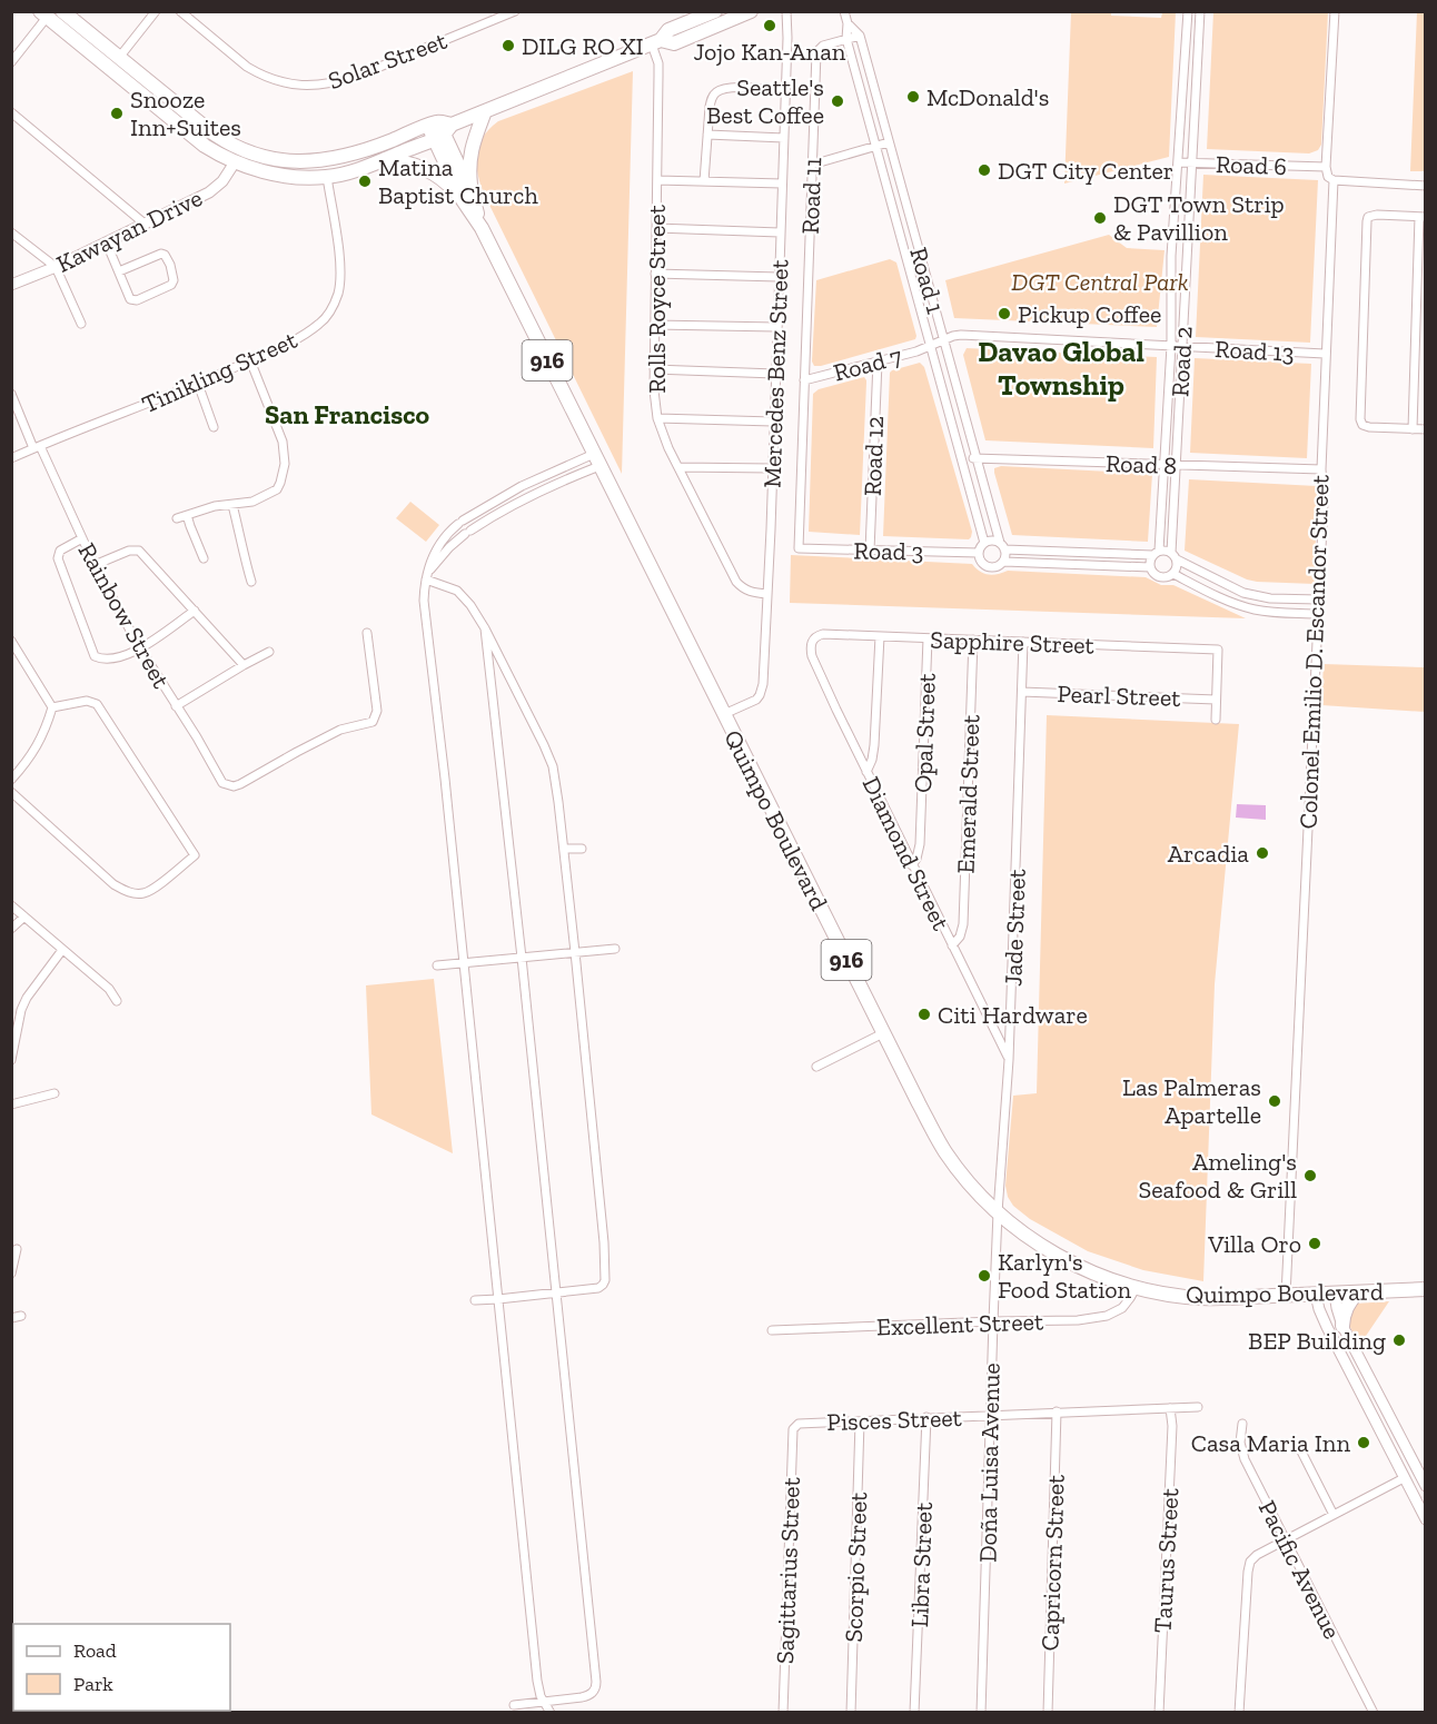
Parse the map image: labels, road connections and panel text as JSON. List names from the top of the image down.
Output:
{
  "streets": {
    "main road": ["916", "Quimpo Boulevard"],
    "street": [
      "Solar Street",
      "Road 6",
      "Road 11",
      "Kawayan Drive",
      "Road 1",
      "Rolls Royce Street",
      "Road 13",
      "Road 2",
      "Road 7",
      "Tinikling Street",
      "Mercedes Benz Street",
      "Road 12",
      "Road 8",
      "Road 3",
      "Rainbow Street",
      "Sapphire Street",
      "Colonel Emilio D. Escandor Street",
      "Pearl Street",
      "Opal Street",
      "Emerald Street",
      "Diamond Street",
      "Jade Street",
      "Excellent Street",
      "Pisces Street",
      "Doña Luisa Avenue",
      "Taurus Street",
      "Capricorn Street",
      "Libra Street",
      "Scorpio Street",
      "Pacific Avenue",
      "Sagittarius Street"
    ]
  },
  "crossings": [
    ["Road 6", "Road 2"],
    ["Road 11", "Road 1"],
    ["Road 11", "Road 7"],
    ["Road 11", "Road 3"],
    ["Road 1", "Road 13"],
    ["Road 1", "Road 7"],
    ["Road 1", "Road 8"],
    ["Road 1", "Road 3"],
    ["Rolls Royce Street", "Mercedes Benz Street"],
    ["Road 13", "Road 2"],
    ["Road 13", "Road 7"],
    ["Road 13", "Colonel Emilio D. Escandor Street"],
    ["Road 2", "Road 8"],
    ["Road 7", "Road 12"],
    ["Tinikling Street", "Rainbow Street"],
    ["Mercedes Benz Street", "Quimpo Boulevard"],
    ["Road 12", "Road 3"],
    ["Road 8", "Colonel Emilio D. Escandor Street"],
    ["Sapphire Street", "Pearl Street"],
    ["Sapphire Street", "Opal Street"],
    ["Sapphire Street", "Emerald Street"],
    ["Sapphire Street", "Diamond Street"],
    ["Sapphire Street", "Jade Street"],
    ["Colonel Emilio D. Escandor Street", "Quimpo Boulevard"],
    ["Pearl Street", "Jade Street"],
    ["Opal Street", "Diamond Street"],
    ["Emerald Street", "Diamond Street"],
    ["Quimpo Boulevard", "Jade Street"],
    ["Quimpo Boulevard", "Excellent Street"],
    ["Quimpo Boulevard", "Doña Luisa Avenue"],
    ["Diamond Street", "Jade Street"],
    ["Jade Street", "Doña Luisa Avenue"],
    ["Excellent Street", "Doña Luisa Avenue"],
    ["Pisces Street", "Doña Luisa Avenue"],
    ["Pisces Street", "Taurus Street"],
    ["Pisces Street", "Capricorn Street"],
    ["Pisces Street", "Libra Street"],
    ["Pisces Street", "Scorpio Street"],
    ["Pisces Street", "Sagittarius Street"]
  ],
  "districts": ["Davao Global Township", "San Francisco"],
  "parks": ["DGT Central Park"],
  "places": [
    "Jojo Kan-Anan",
    "DILG RO XI",
    "McDonald's",
    "Seattle's Best Coffee",
    "Snooze Inn+Suites",
    "DGT City Center",
    "Matina Baptist Church",
    "DGT Town Strip & Pavillion",
    "Pickup Coffee",
    "Arcadia",
    "Citi Hardware",
    "Las Palmeras Apartelle",
    "Ameling's Seafood & Grill",
    "Villa Oro",
    "Karlyn's Food Station",
    "BEP Building",
    "Casa Maria Inn"
  ],
  "legend": ["Road", "Park"]
}
